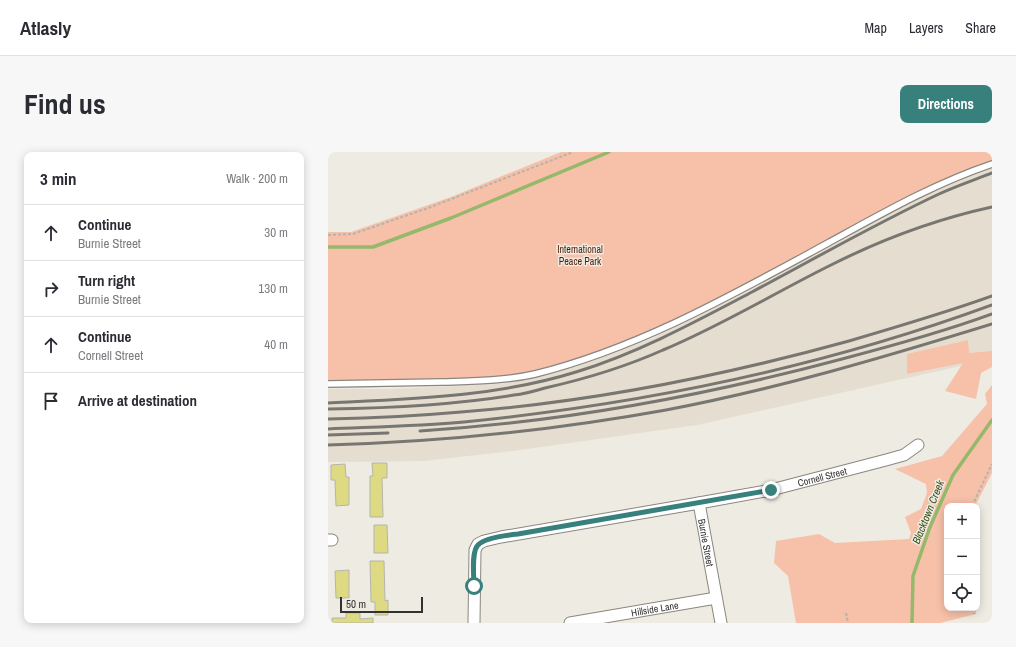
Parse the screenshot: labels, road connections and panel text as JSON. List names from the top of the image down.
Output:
{
  "streets": {
    "street": ["Cornell Street", "Burnie Street", "Hillside Lane"]
  },
  "crossings": [
    ["Cornell Street", "Burnie Street"],
    ["Burnie Street", "Hillside Lane"]
  ],
  "water": ["Blacktown Creek"],
  "parks": ["International Peace Park"],
  "scale_bar": "50 m",
  "page": {
    "header": "Atlasly",
    "nav": ["Map", "Layers", "Share"],
    "title": "Find us",
    "buttons": "Directions",
    "heading": ["3 min", "Walk · 200 m"],
    "list": [
      ["Continue", "Burnie Street", "30 m"],
      ["Turn right", "Burnie Street", "130 m"],
      ["Continue", "Cornell Street", "40 m"],
      "Arrive at destination"
    ],
    "map_buttons": ["+", "−"],
    "scale": "50 m"
  }
}
